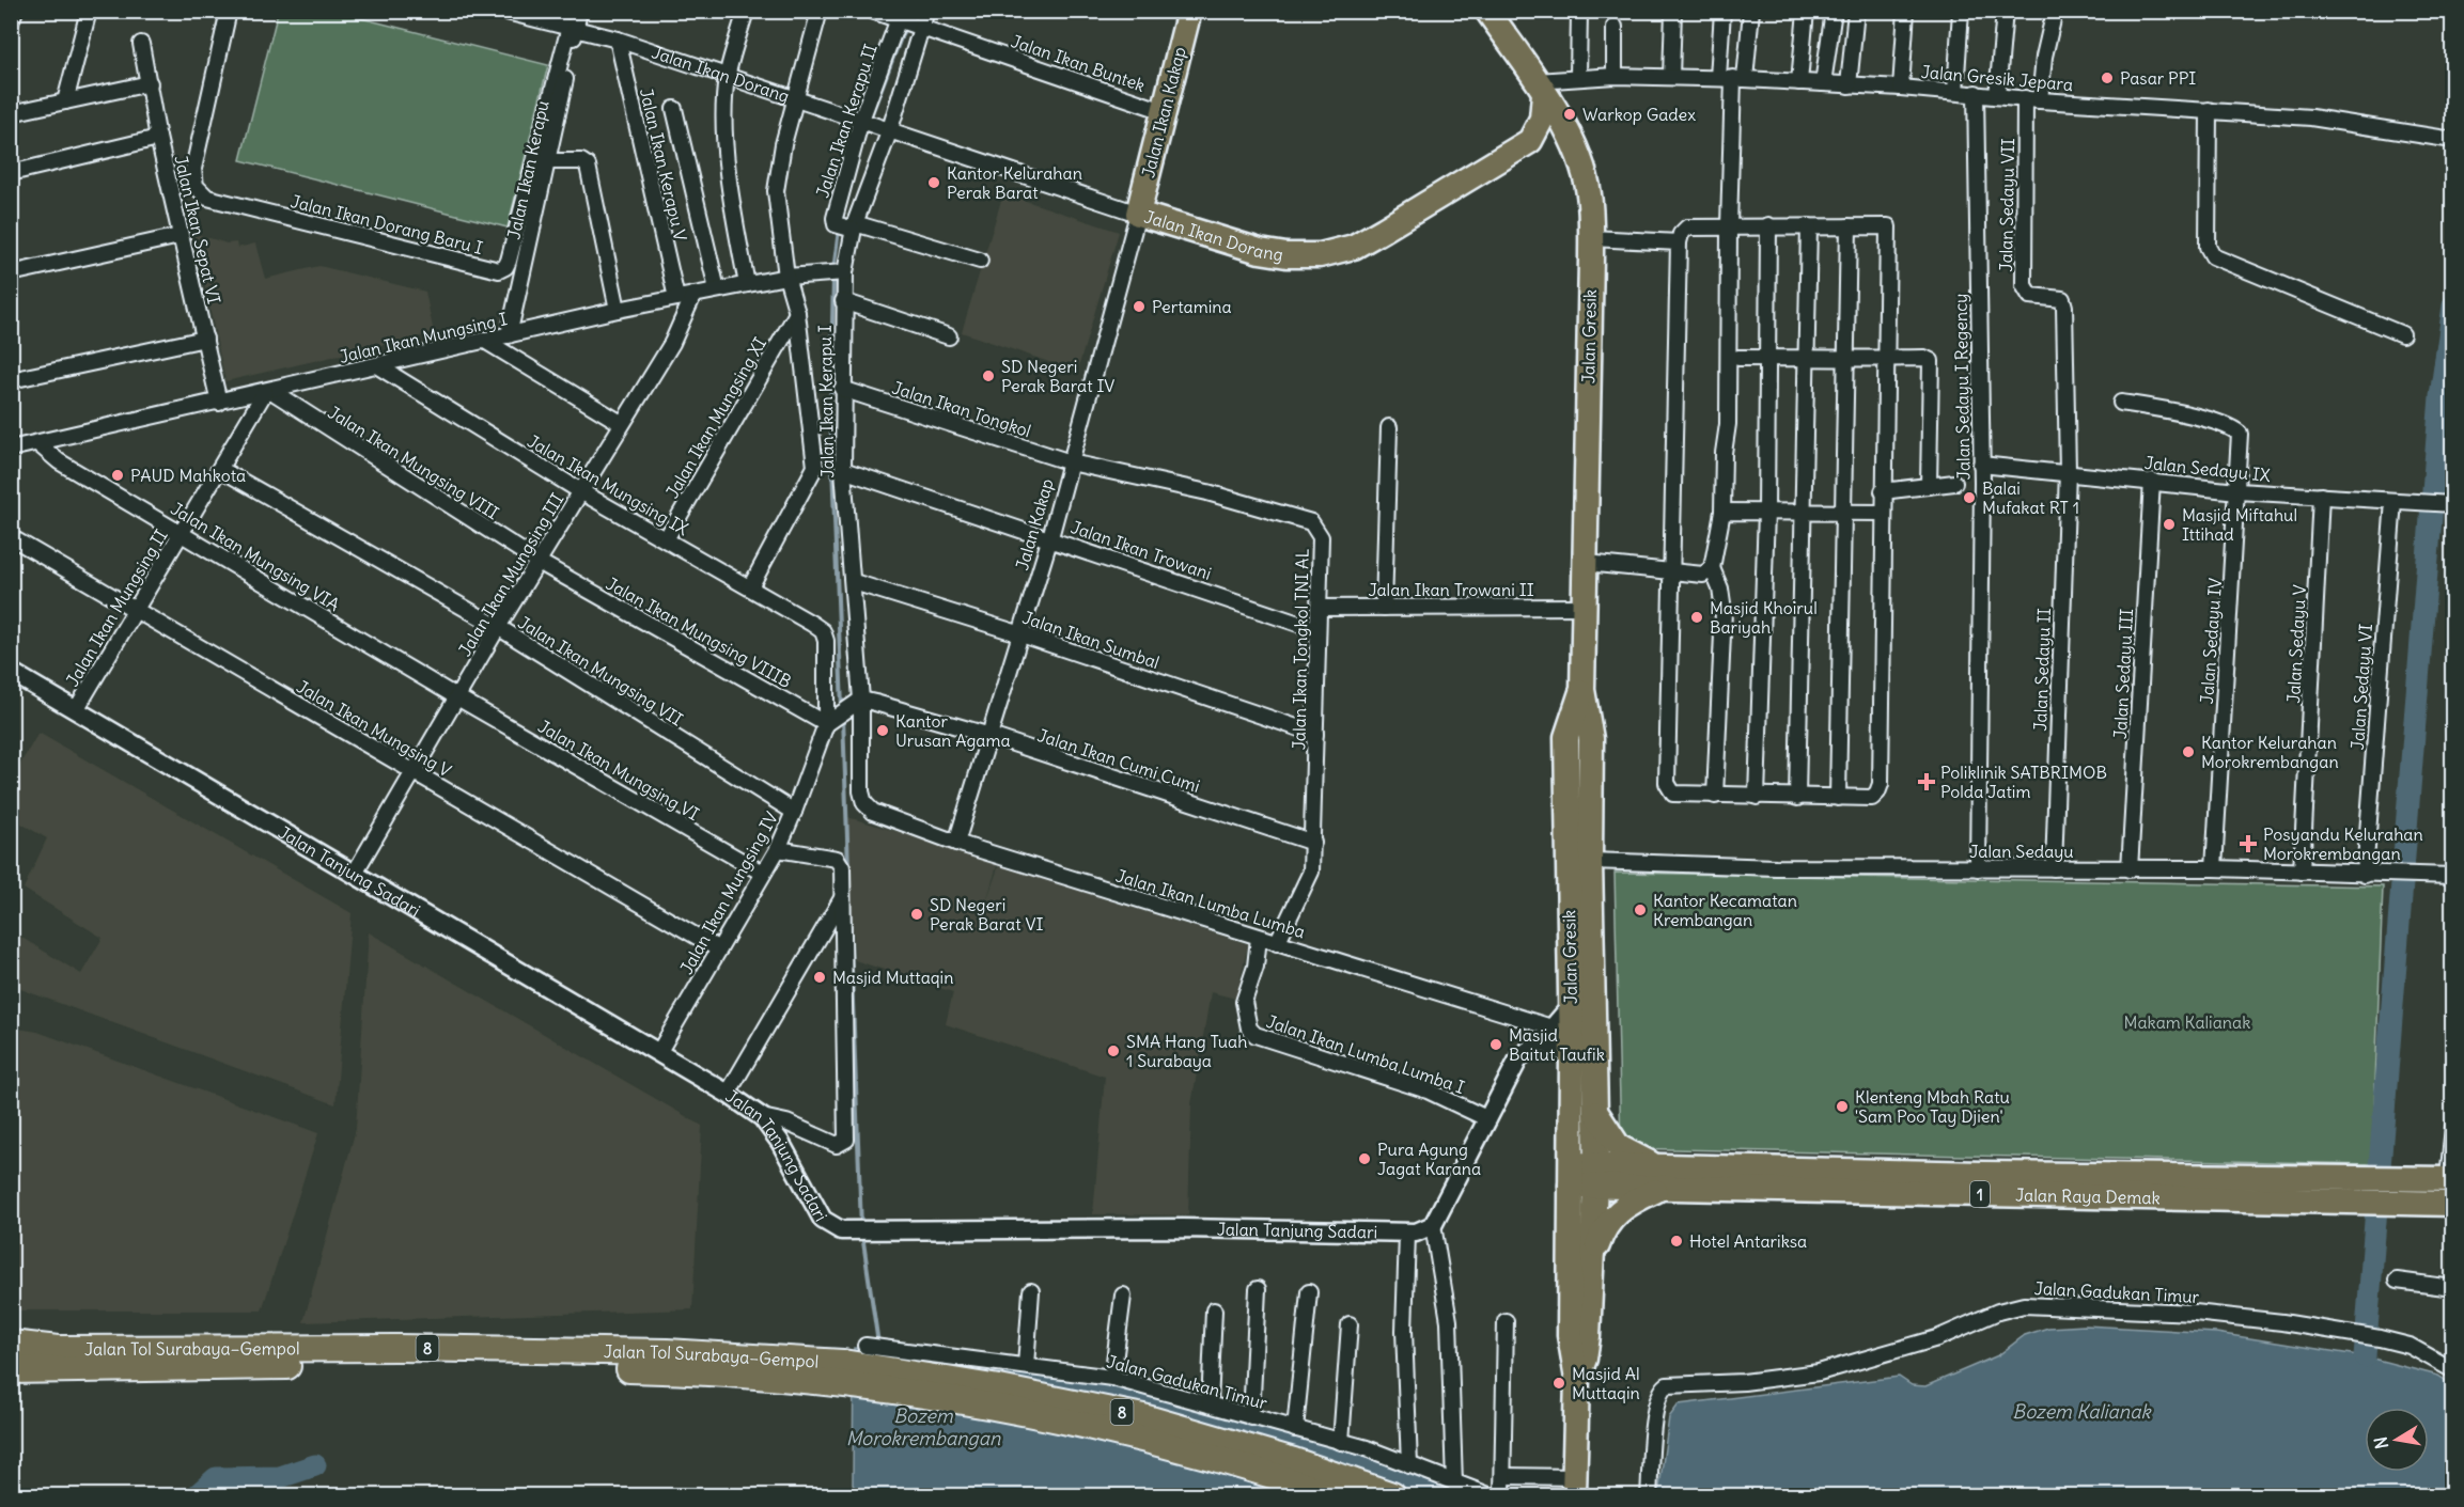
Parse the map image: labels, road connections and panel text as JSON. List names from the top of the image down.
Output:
{
  "streets": {
    "highway": [
      "Jalan Ikan Dorang",
      "Jalan Ikan Kakap",
      "Jalan Gresik",
      "1",
      "Jalan Raya Demak",
      "Jalan Tol Surabaya–Gempol",
      "8"
    ],
    "street": [
      "Jalan Ikan Buntek",
      "Jalan Gresik Jepara",
      "Jalan Ikan Kerapu II",
      "Jalan Ikan Kerapu V",
      "Jalan Ikan Kerapu",
      "Jalan Sedayu VII",
      "Jalan Ikan Dorang Baru I",
      "Jalan Ikan Sepat VI",
      "Jalan Ikan Mungsing I",
      "Jalan Sedayu I Regency",
      "Jalan Ikan Kerapu I",
      "Jalan Ikan Tongkol",
      "Jalan Ikan Mungsing XI",
      "Jalan Ikan Mungsing VIII",
      "Jalan Sedayu IX",
      "Jalan Ikan Mungsing IX",
      "Jalan Kakap",
      "Jalan Ikan Trowani",
      "Jalan Ikan Mungsing VIA",
      "Jalan Ikan Mungsing III",
      "Jalan Ikan Trowani II",
      "Jalan Ikan Mungsing II",
      "Jalan Ikan Mungsing VIIIB",
      "Jalan Ikan Sumbal",
      "Jalan Sedayu IV",
      "Jalan Sedayu V",
      "Jalan Ikan Tongkol TNI AL",
      "Jalan Sedayu II",
      "Jalan Ikan Mungsing VII",
      "Jalan Sedayu III",
      "Jalan Sedayu VI",
      "Jalan Ikan Mungsing V",
      "Jalan Ikan Cumi Cumi",
      "Jalan Ikan Mungsing VI",
      "Jalan Sedayu",
      "Jalan Tanjung Sadari",
      "Jalan Ikan Mungsing IV",
      "Jalan Ikan Lumba Lumba",
      "Jalan Ikan Lumba Lumba I",
      "Jalan Gadukan Timur"
    ]
  },
  "crossings": [
    ["Jalan Ikan Buntek", "Jalan Ikan Kakap"],
    ["Jalan Ikan Buntek", "Jalan Ikan Kerapu II"],
    ["Jalan Ikan Buntek", "Jalan Ikan Kerapu I"],
    ["Jalan Ikan Dorang", "Jalan Ikan Kakap"],
    ["Jalan Ikan Dorang", "Jalan Ikan Kerapu II"],
    ["Jalan Ikan Dorang", "Jalan Ikan Kerapu V"],
    ["Jalan Ikan Dorang", "Jalan Ikan Kerapu"],
    ["Jalan Ikan Dorang", "Jalan Ikan Dorang Baru I"],
    ["Jalan Ikan Dorang", "Jalan Ikan Kerapu I"],
    ["Jalan Ikan Dorang", "Jalan Kakap"],
    ["Jalan Gresik Jepara", "Jalan Sedayu VII"],
    ["Jalan Gresik Jepara", "Jalan Gresik"],
    ["Jalan Gresik Jepara", "Jalan Sedayu I Regency"],
    ["Jalan Ikan Kakap", "Jalan Kakap"],
    ["Jalan Ikan Kerapu II", "Jalan Ikan Kerapu I"],
    ["Jalan Ikan Kerapu V", "Jalan Ikan Mungsing I"],
    ["Jalan Ikan Kerapu", "Jalan Ikan Dorang Baru I"],
    ["Jalan Ikan Kerapu", "Jalan Ikan Mungsing I"],
    ["Jalan Sedayu VII", "Jalan Sedayu IX"],
    ["Jalan Sedayu VII", "Jalan Sedayu II"],
    ["Jalan Ikan Sepat VI", "Jalan Ikan Mungsing I"],
    ["Jalan Gresik", "Jalan Ikan Trowani II"],
    ["Jalan Gresik", "Jalan Sedayu"],
    ["Jalan Gresik", "Jalan Raya Demak"],
    ["Jalan Ikan Mungsing I", "Jalan Ikan Kerapu I"],
    ["Jalan Ikan Mungsing I", "Jalan Ikan Mungsing VIII"],
    ["Jalan Ikan Mungsing I", "Jalan Ikan Mungsing IX"],
    ["Jalan Ikan Mungsing I", "Jalan Ikan Mungsing VIA"],
    ["Jalan Ikan Mungsing I", "Jalan Ikan Mungsing III"],
    ["Jalan Ikan Mungsing I", "Jalan Ikan Mungsing II"],
    ["Jalan Sedayu I Regency", "Jalan Sedayu IX"],
    ["Jalan Sedayu I Regency", "Jalan Sedayu"],
    ["Jalan Ikan Kerapu I", "Jalan Ikan Tongkol"],
    ["Jalan Ikan Kerapu I", "Jalan Ikan Trowani"],
    ["Jalan Ikan Kerapu I", "Jalan Ikan Sumbal"],
    ["Jalan Ikan Kerapu I", "Jalan Ikan Cumi Cumi"],
    ["Jalan Ikan Kerapu I", "Jalan Ikan Lumba Lumba"],
    ["Jalan Ikan Tongkol", "Jalan Kakap"],
    ["Jalan Ikan Tongkol", "Jalan Ikan Tongkol TNI AL"],
    ["Jalan Ikan Mungsing XI", "Jalan Ikan Mungsing IX"],
    ["Jalan Ikan Mungsing VIII", "Jalan Ikan Mungsing III"],
    ["Jalan Ikan Mungsing VIII", "Jalan Ikan Mungsing II"],
    ["Jalan Ikan Mungsing VIII", "Jalan Ikan Mungsing VIIIB"],
    ["Jalan Sedayu IX", "Jalan Sedayu IV"],
    ["Jalan Sedayu IX", "Jalan Sedayu V"],
    ["Jalan Sedayu IX", "Jalan Sedayu II"],
    ["Jalan Sedayu IX", "Jalan Sedayu III"],
    ["Jalan Sedayu IX", "Jalan Sedayu VI"],
    ["Jalan Ikan Mungsing IX", "Jalan Ikan Mungsing III"],
    ["Jalan Ikan Mungsing IX", "Jalan Ikan Mungsing IV"],
    ["Jalan Kakap", "Jalan Ikan Trowani"],
    ["Jalan Kakap", "Jalan Ikan Sumbal"],
    ["Jalan Kakap", "Jalan Ikan Tongkol TNI AL"],
    ["Jalan Kakap", "Jalan Ikan Cumi Cumi"],
    ["Jalan Kakap", "Jalan Ikan Lumba Lumba"],
    ["Jalan Ikan Trowani", "Jalan Ikan Tongkol TNI AL"],
    ["Jalan Ikan Mungsing VIA", "Jalan Ikan Mungsing III"],
    ["Jalan Ikan Mungsing VIA", "Jalan Ikan Mungsing II"],
    ["Jalan Ikan Mungsing VIA", "Jalan Ikan Mungsing VI"],
    ["Jalan Ikan Mungsing III", "Jalan Ikan Mungsing VIIIB"],
    ["Jalan Ikan Mungsing III", "Jalan Ikan Mungsing VII"],
    ["Jalan Ikan Mungsing III", "Jalan Ikan Mungsing V"],
    ["Jalan Ikan Mungsing III", "Jalan Ikan Mungsing VI"],
    ["Jalan Ikan Mungsing III", "Jalan Tanjung Sadari"],
    ["Jalan Ikan Trowani II", "Jalan Ikan Tongkol TNI AL"],
    ["Jalan Ikan Mungsing II", "Jalan Ikan Mungsing VII"],
    ["Jalan Ikan Mungsing II", "Jalan Ikan Mungsing V"],
    ["Jalan Ikan Mungsing II", "Jalan Tanjung Sadari"],
    ["Jalan Ikan Mungsing VIIIB", "Jalan Ikan Mungsing IV"],
    ["Jalan Ikan Sumbal", "Jalan Ikan Tongkol TNI AL"],
    ["Jalan Sedayu IV", "Jalan Sedayu"],
    ["Jalan Sedayu V", "Jalan Sedayu"],
    ["Jalan Ikan Tongkol TNI AL", "Jalan Ikan Cumi Cumi"],
    ["Jalan Ikan Tongkol TNI AL", "Jalan Ikan Lumba Lumba"],
    ["Jalan Sedayu II", "Jalan Sedayu"],
    ["Jalan Ikan Mungsing VII", "Jalan Ikan Mungsing IV"],
    ["Jalan Sedayu III", "Jalan Sedayu"],
    ["Jalan Sedayu VI", "Jalan Sedayu"],
    ["Jalan Ikan Mungsing V", "Jalan Ikan Mungsing IV"],
    ["Jalan Ikan Mungsing VI", "Jalan Ikan Mungsing IV"],
    ["Jalan Tanjung Sadari", "Jalan Ikan Mungsing IV"],
    ["Jalan Ikan Lumba Lumba", "Jalan Ikan Lumba Lumba I"]
  ],
  "water": ["Bozem Kalianak", "Bozem Morokrembangan"],
  "parks": ["Makam Kalianak"],
  "places": {
    "other": [
      "Pasar PPI",
      "Warkop Gadex",
      "Kantor Kelurahan Perak Barat",
      "Pertamina",
      "SD Negeri Perak Barat IV",
      "PAUD Mahkota",
      "Balai Mufakat RT 1",
      "Masjid Miftahul Ittihad",
      "Masjid Khoirul Bariyah",
      "Kantor Urusan Agama",
      "Kantor Kelurahan Morokrembangan",
      "Kantor Kecamatan Krembangan",
      "SD Negeri Perak Barat VI",
      "Masjid Muttaqin",
      "Masjid Baitut Taufik",
      "SMA Hang Tuah 1 Surabaya",
      "Klenteng Mbah Ratu 'Sam Poo Tay Djien'",
      "Pura Agung Jagat Karana",
      "Hotel Antariksa",
      "Masjid Al Muttaqin"
    ],
    "health": ["Poliklinik SATBRIMOB Polda Jatim", "Posyandu Kelurahan Morokrembangan"]
  },
  "north": "left"
}
